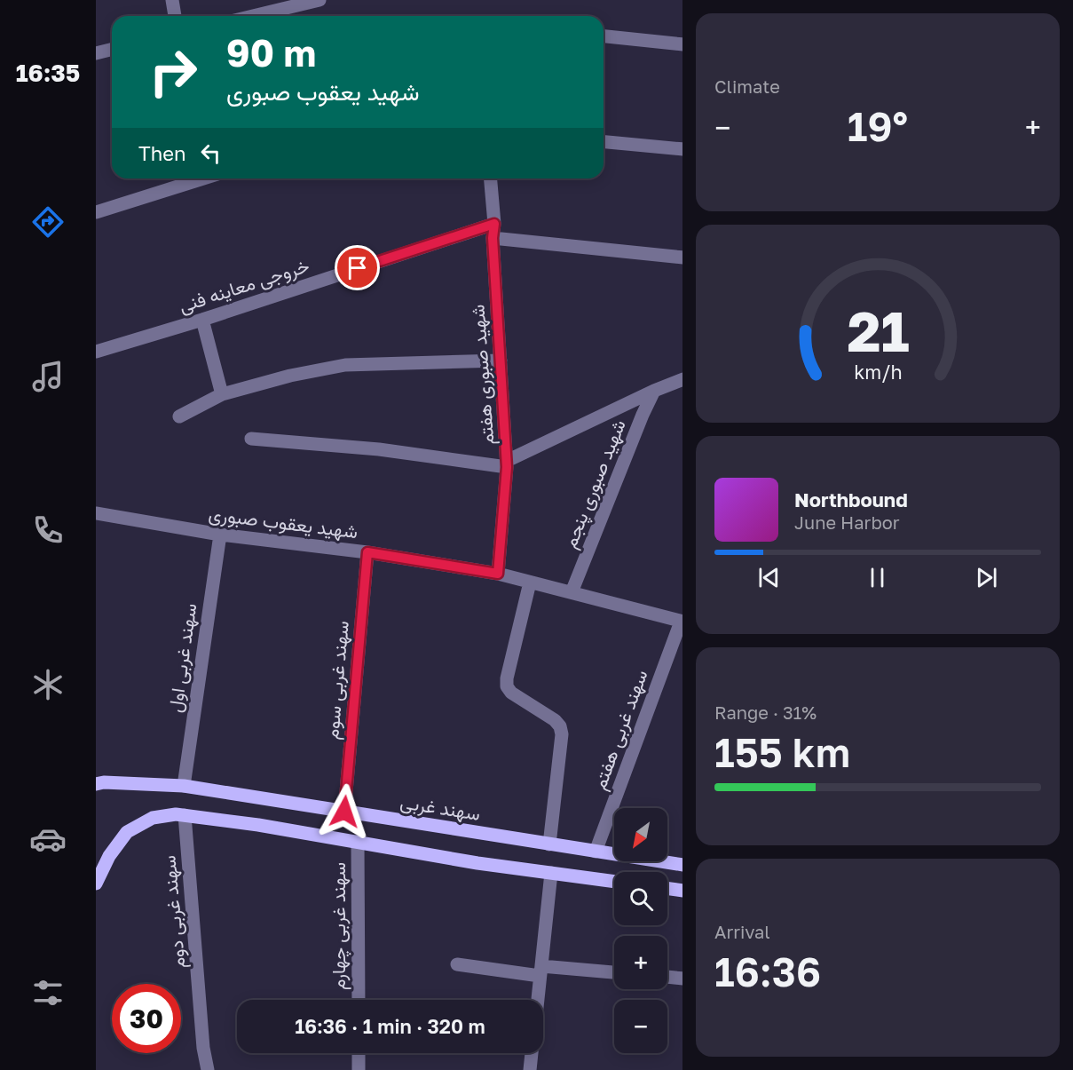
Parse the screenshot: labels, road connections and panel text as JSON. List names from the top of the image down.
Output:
{
  "streets": {
    "main road": ["سهند غربی"],
    "street": [
      "خروجی معاینه فنی",
      "شهید صبوری هفتم",
      "شهید صبوری پنجم",
      "شهید یعقوب صبوری",
      "سهند غربی اول",
      "سهند غربی سوم",
      "سهند غربی هفتم",
      "سهند غربی دوم",
      "سهند غربی چهارم"
    ]
  },
  "crossings": [
    ["خروجی معاینه فنی", "شهید صبوری هفتم"],
    ["شهید صبوری هفتم", "شهید یعقوب صبوری"],
    ["شهید صبوری پنجم", "شهید یعقوب صبوری"],
    ["شهید یعقوب صبوری", "سهند غربی اول"],
    ["شهید یعقوب صبوری", "سهند غربی سوم"],
    ["شهید یعقوب صبوری", "سهند غربی هفتم"],
    ["سهند غربی اول", "سهند غربی"],
    ["سهند غربی سوم", "سهند غربی"],
    ["سهند غربی هفتم", "سهند غربی"]
  ],
  "north": "bottom left",
  "page": {
    "tabs": "16:35",
    "tile": [
      "Climate",
      ["Range · 31%", "155 km"],
      ["Arrival", "16:36"]
    ],
    "turn": ["90 m", "شهید یعقوب صبوری"],
    "heat": ["−", "19°", "+"],
    "then": "Then",
    "song": ["Northbound", "June Harbor"],
    "map_buttons": ["+", "−"],
    "limit": "30",
    "trip": "16:36 · 1 min · 320 m",
    "gauge": ["21", "km/h"]
  }
}
